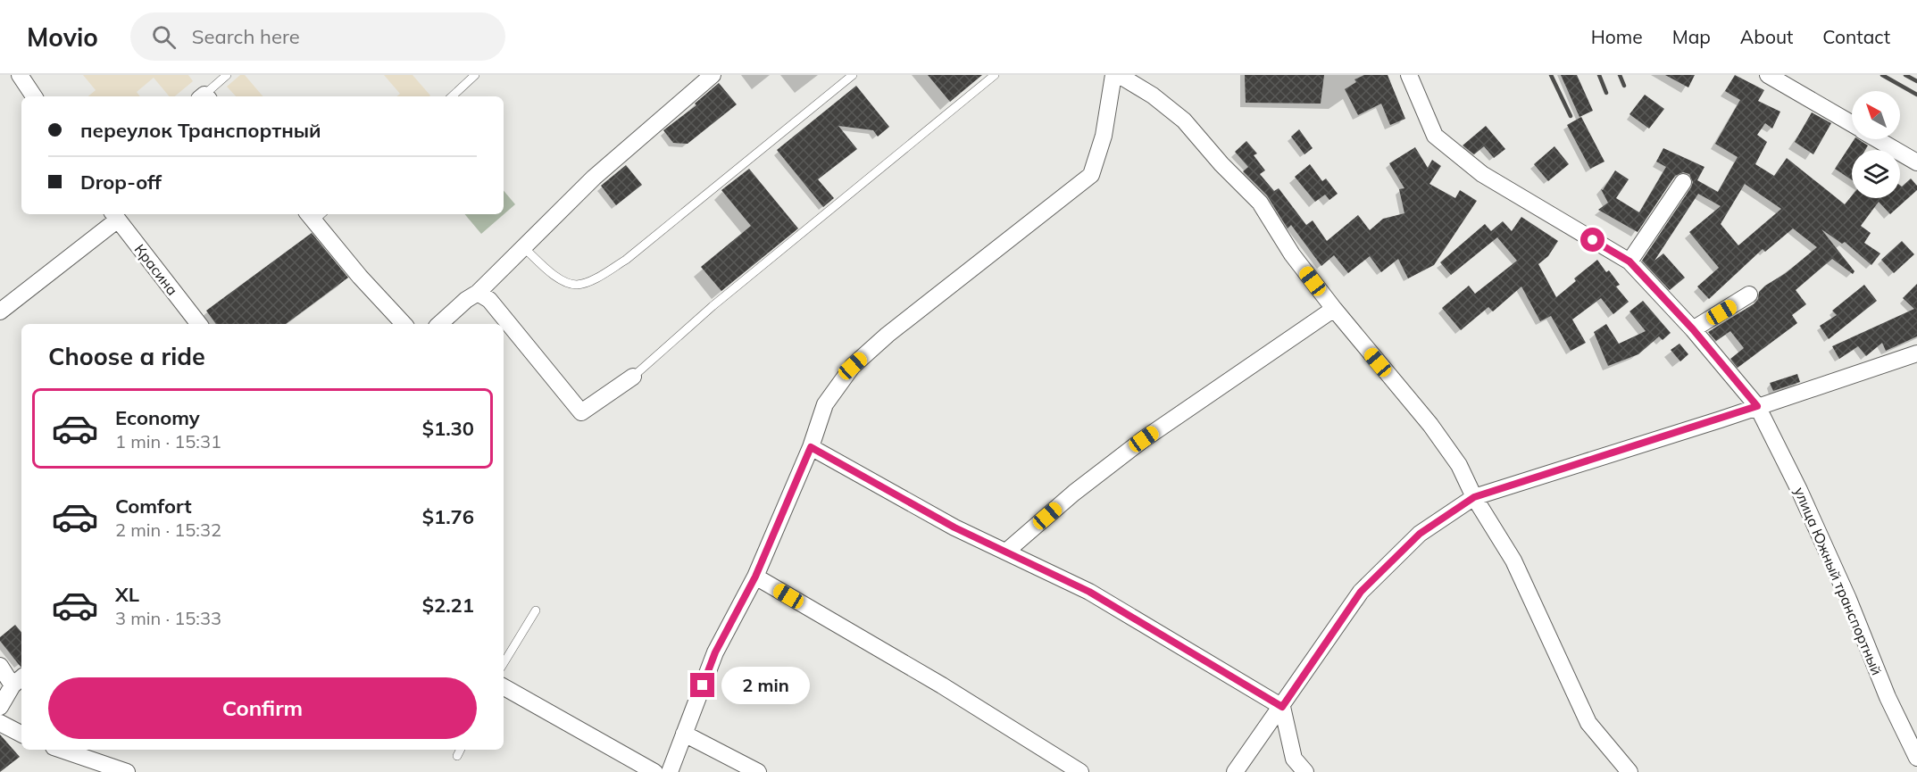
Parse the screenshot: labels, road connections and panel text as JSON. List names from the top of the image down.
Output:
{
  "streets": {
    "street": ["Красина", "улица Южный транспортный"]
  },
  "north": "top left",
  "page": {
    "header": "Movio",
    "search": "Search here",
    "nav": [
      "Home",
      "Map",
      "About",
      "Contact"
    ],
    "banner": ["переулок Транспортный", "Drop-off"],
    "heading": "Choose a ride",
    "list": [
      {
        "name": "Economy",
        "note": "1 min · 15:31",
        "value": "$1.30"
      },
      {
        "name": "Comfort",
        "note": "2 min · 15:32",
        "value": "$1.76"
      },
      {
        "name": "XL",
        "note": "3 min · 15:33",
        "value": "$2.21"
      }
    ],
    "bubble": "2 min",
    "buttons": "Confirm"
  }
}
